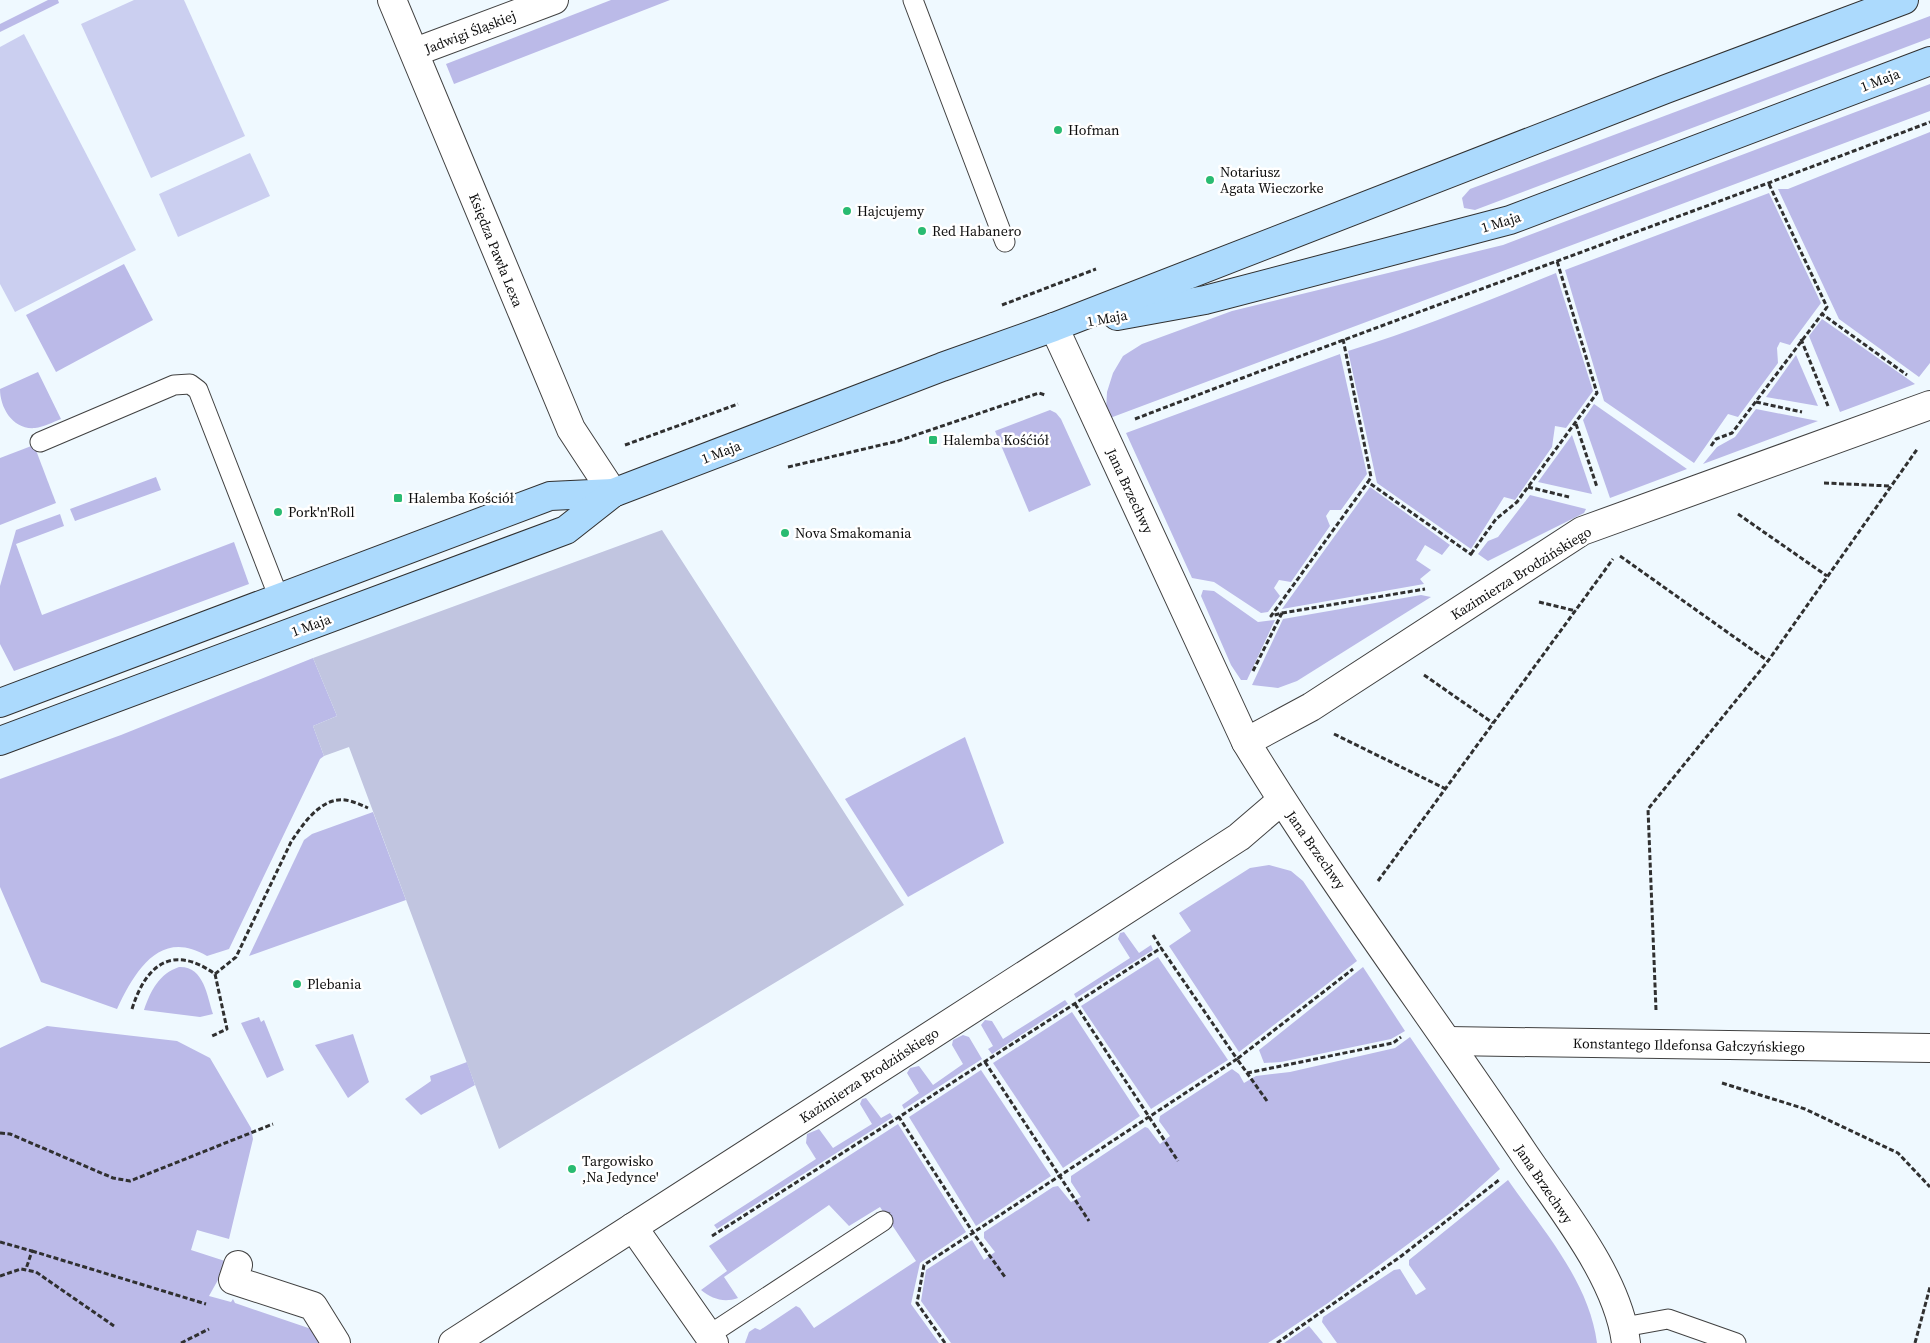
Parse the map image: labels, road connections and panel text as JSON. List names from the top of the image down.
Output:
{
  "streets": {
    "main road": ["1 Maja"],
    "street": [
      "Jadwigi Śląskiej",
      "Księdza Pawła Lexa",
      "Jana Brzechwy",
      "Kazimierza Brodzińskiego",
      "Konstantego Ildefonsa Gałczyńskiego"
    ]
  },
  "crossings": [
    ["Jadwigi Śląskiej", "Księdza Pawła Lexa"],
    ["1 Maja", "Księdza Pawła Lexa"],
    ["1 Maja", "Jana Brzechwy"],
    ["Jana Brzechwy", "Kazimierza Brodzińskiego"],
    ["Jana Brzechwy", "Konstantego Ildefonsa Gałczyńskiego"]
  ],
  "places": {
    "other": [
      "Hofman",
      "Notariusz Agata Wieczorke",
      "Hajcujemy",
      "Red Habanero",
      "Pork'n'Roll",
      "Nova Smakomania",
      "Plebania",
      "Targowisko ,Na Jedynce'"
    ],
    "transit": ["Halemba Kośćiół", "Halemba Kościół"]
  }
}
